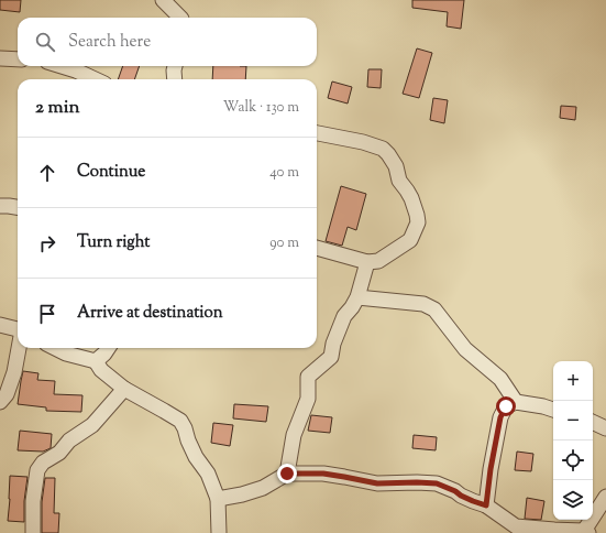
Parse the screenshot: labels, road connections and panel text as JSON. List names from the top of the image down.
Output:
{
  "page": {
    "search": "Search here",
    "heading": ["2 min", "Walk · 130 m"],
    "list": [
      ["Continue", "40 m"],
      ["Turn right", "90 m"],
      "Arrive at destination"
    ],
    "map_buttons": ["+", "−"]
  }
}
